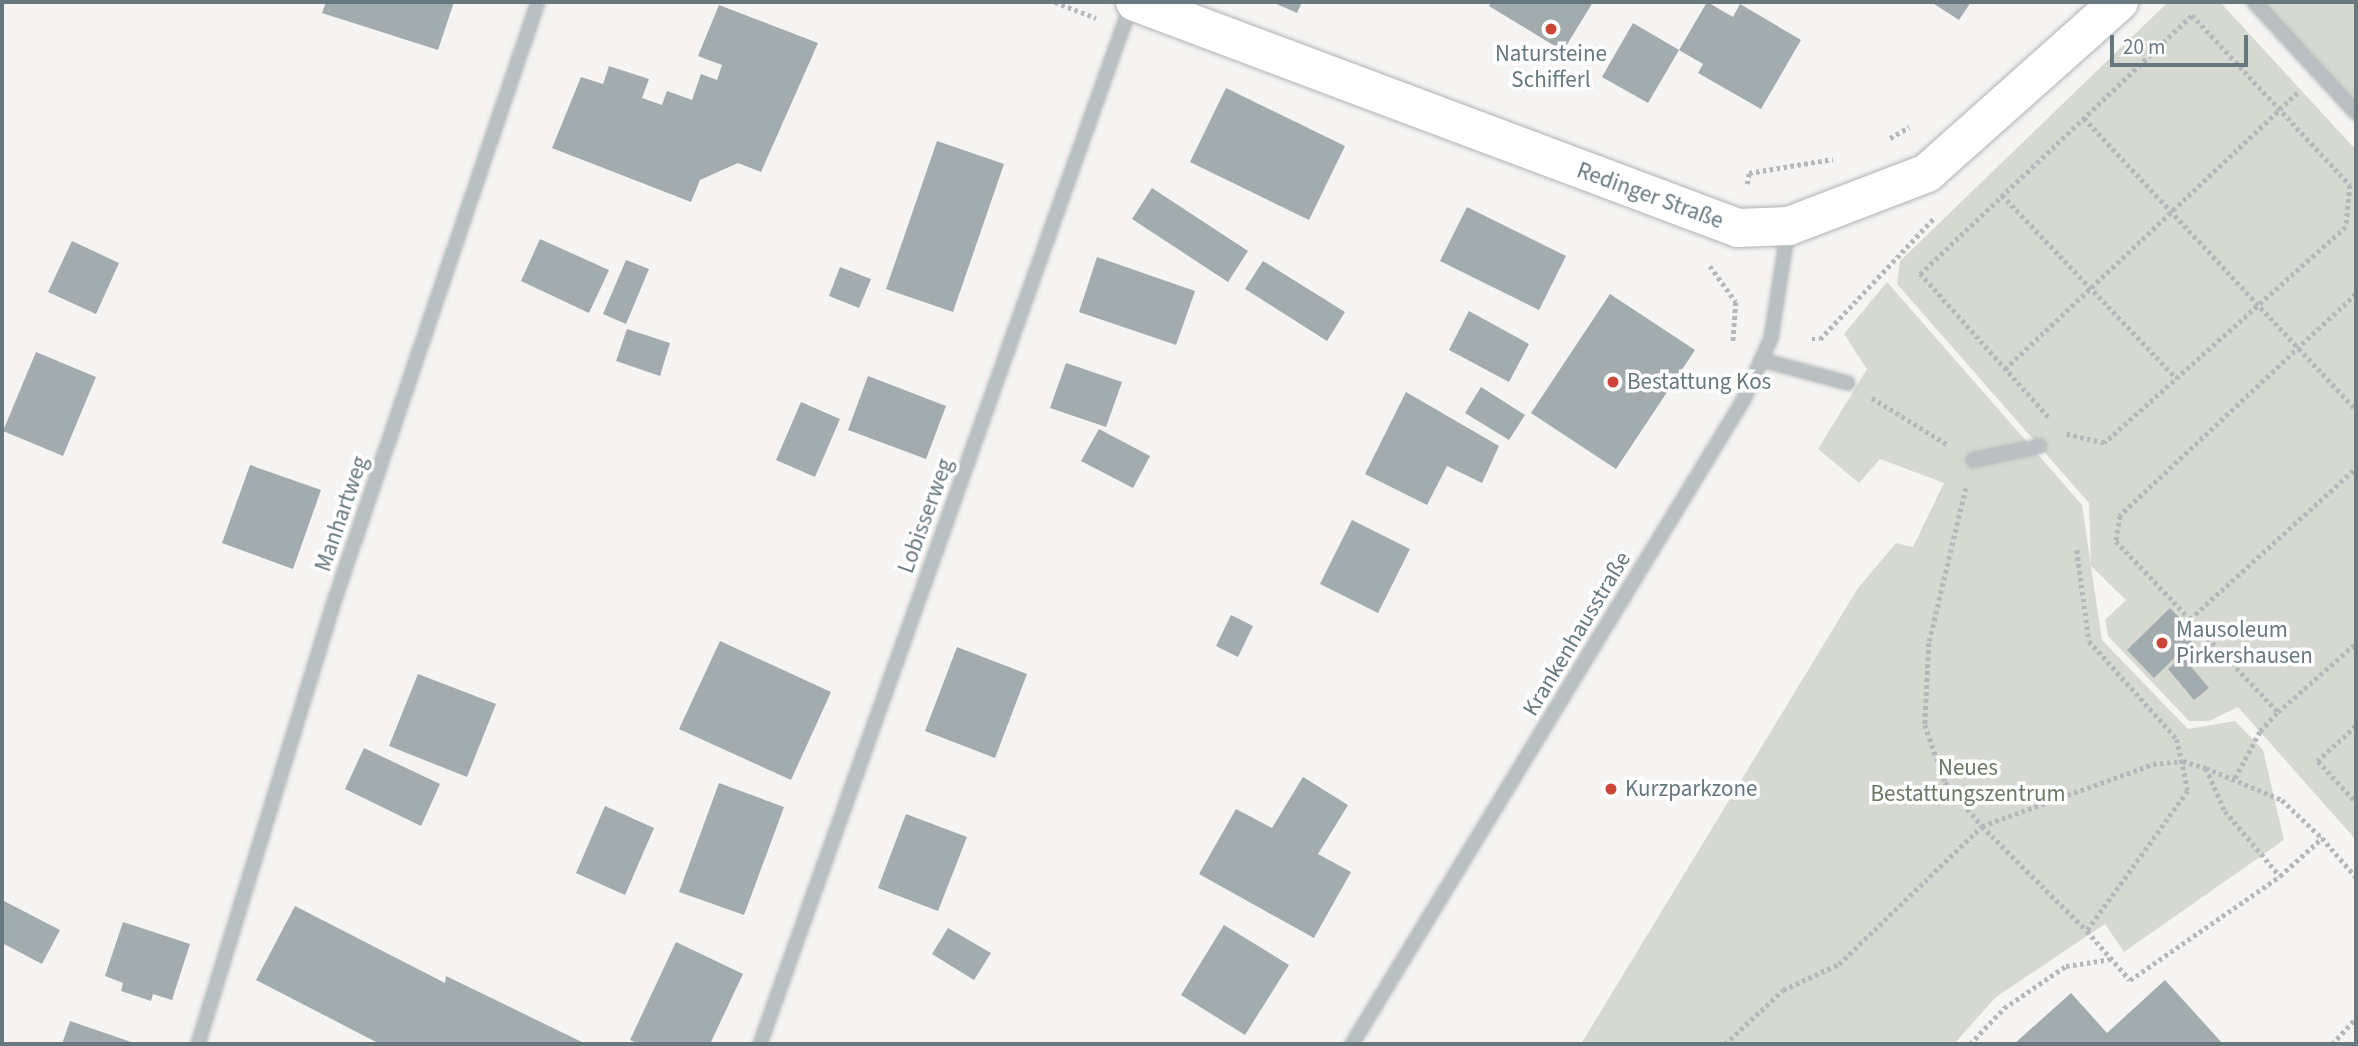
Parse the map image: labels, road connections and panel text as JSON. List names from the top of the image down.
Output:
{
  "streets": {
    "main road": ["Redinger Straße"],
    "street": ["Manhartweg", "Lobisserweg", "Krankenhausstraße"]
  },
  "crossings": [
    ["Redinger Straße", "Lobisserweg"],
    ["Redinger Straße", "Krankenhausstraße"]
  ],
  "parks": ["Neues Bestattungszentrum"],
  "places": [
    "Natursteine Schifferl",
    "Bestattung Kos",
    "Mausoleum Pirkershausen",
    "Kurzparkzone"
  ],
  "scale_bar": "20 m"
}
